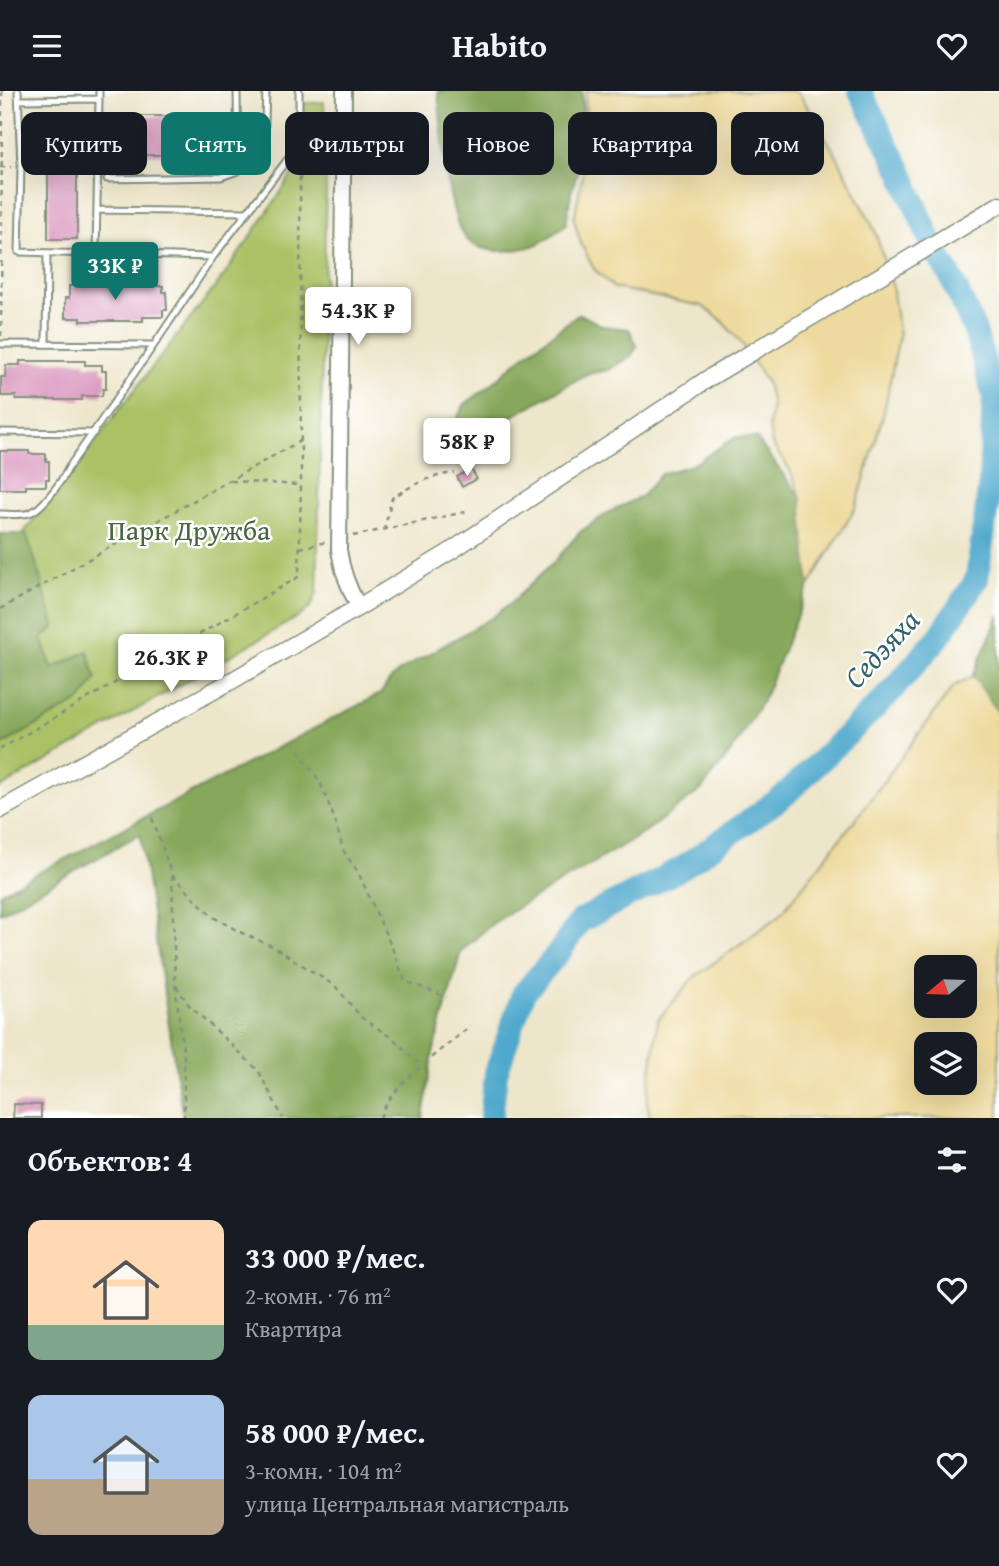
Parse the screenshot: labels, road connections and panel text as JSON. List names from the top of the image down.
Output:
{
  "water": ["Седэяха"],
  "parks": ["Парк Дружба"],
  "north": "left",
  "page": {
    "header": "Habito",
    "chip": [
      "Купить",
      "Снять",
      "Фильтры",
      "Новое",
      "Квартира",
      "Дом"
    ],
    "price": [
      "33K ₽",
      "54.3K ₽",
      "58K ₽",
      "26.3K ₽"
    ],
    "heading": "Объектов: 4",
    "list": [
      {
        "name": "33 000 ₽/мес.",
        "note": "2-комн. · 76 m² · Квартира"
      },
      {
        "name": "58 000 ₽/мес.",
        "note": "3-комн. · 104 m² · улица Центральная магистраль"
      }
    ]
  }
}
